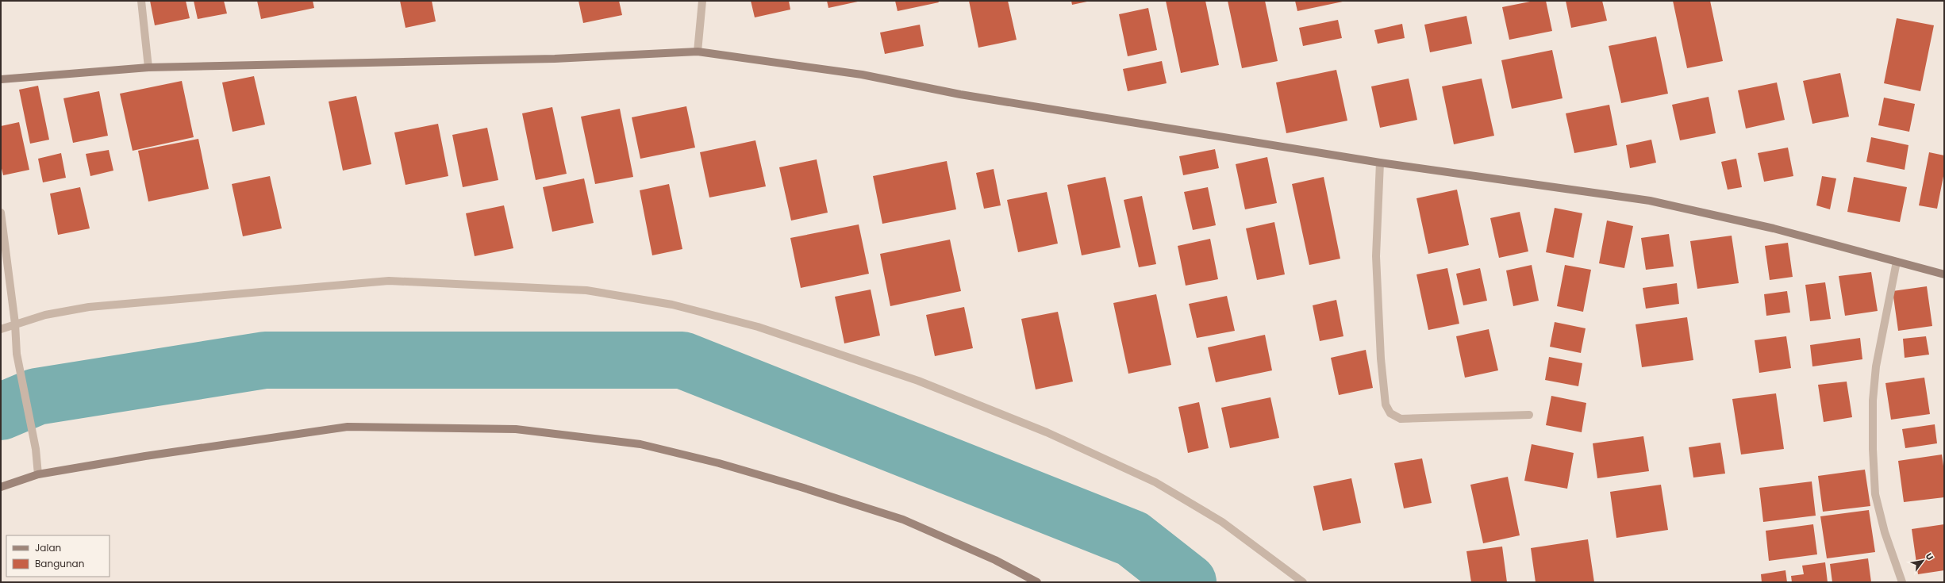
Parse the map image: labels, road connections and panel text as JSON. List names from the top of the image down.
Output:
{
  "legend": ["Jalan", "Bangunan"],
  "north": "top right"
}
